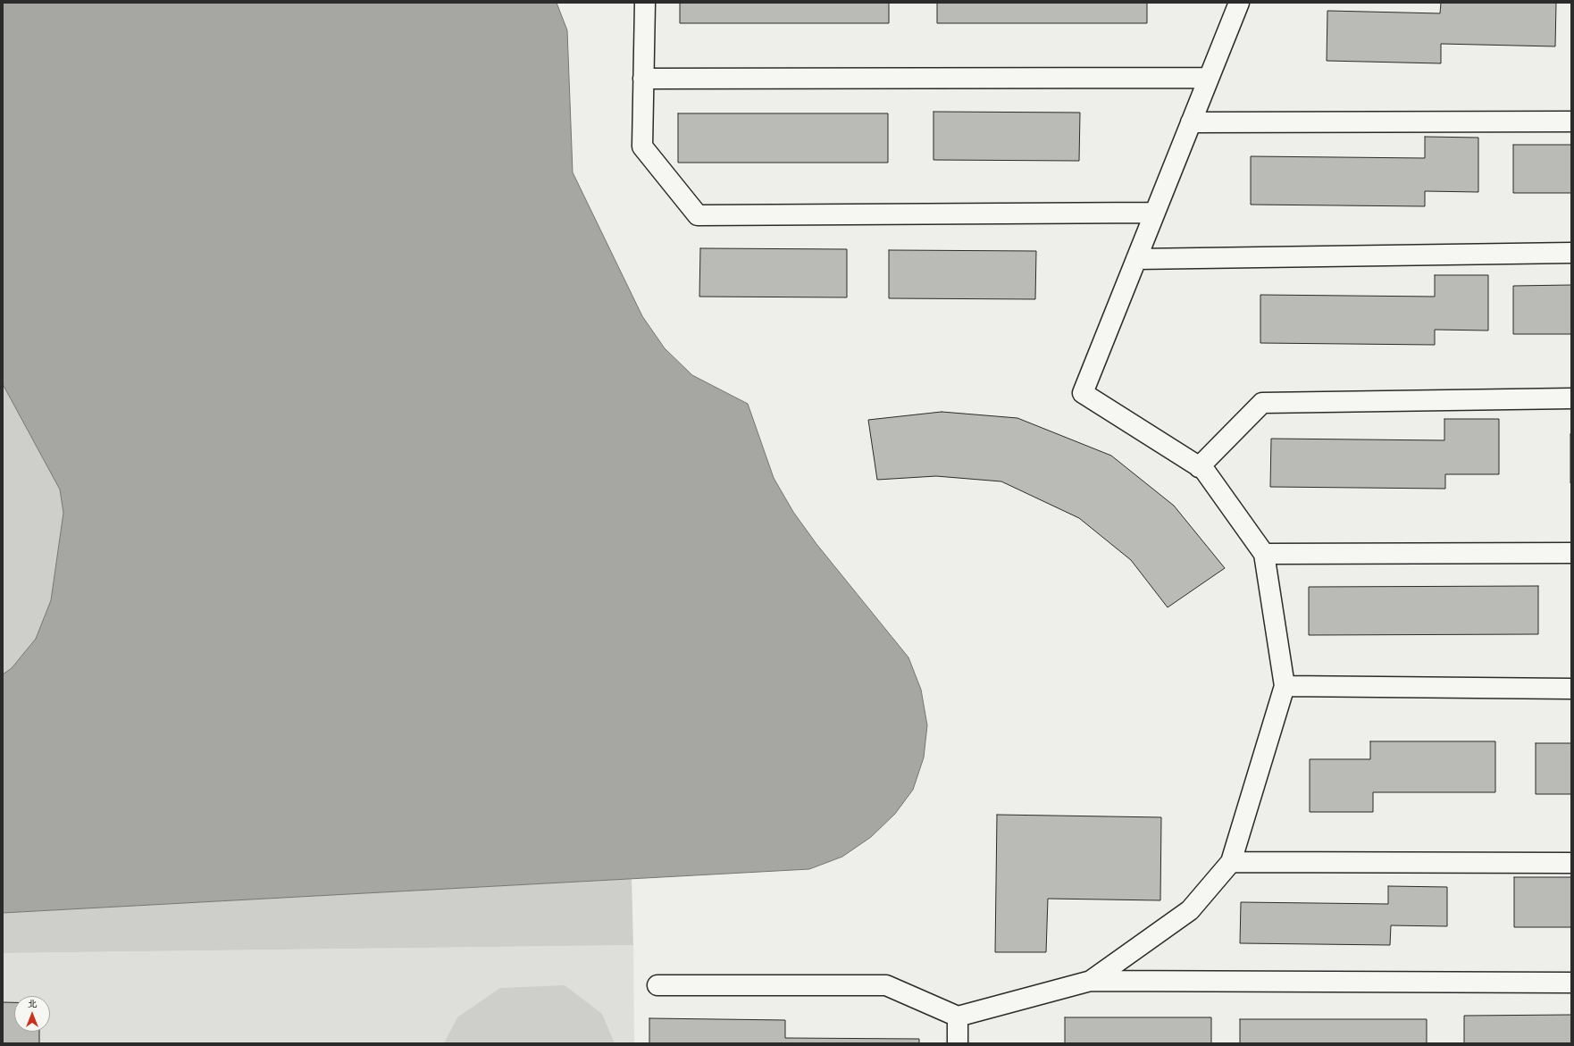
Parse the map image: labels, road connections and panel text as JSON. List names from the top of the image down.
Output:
{
  "north": "top"
}
